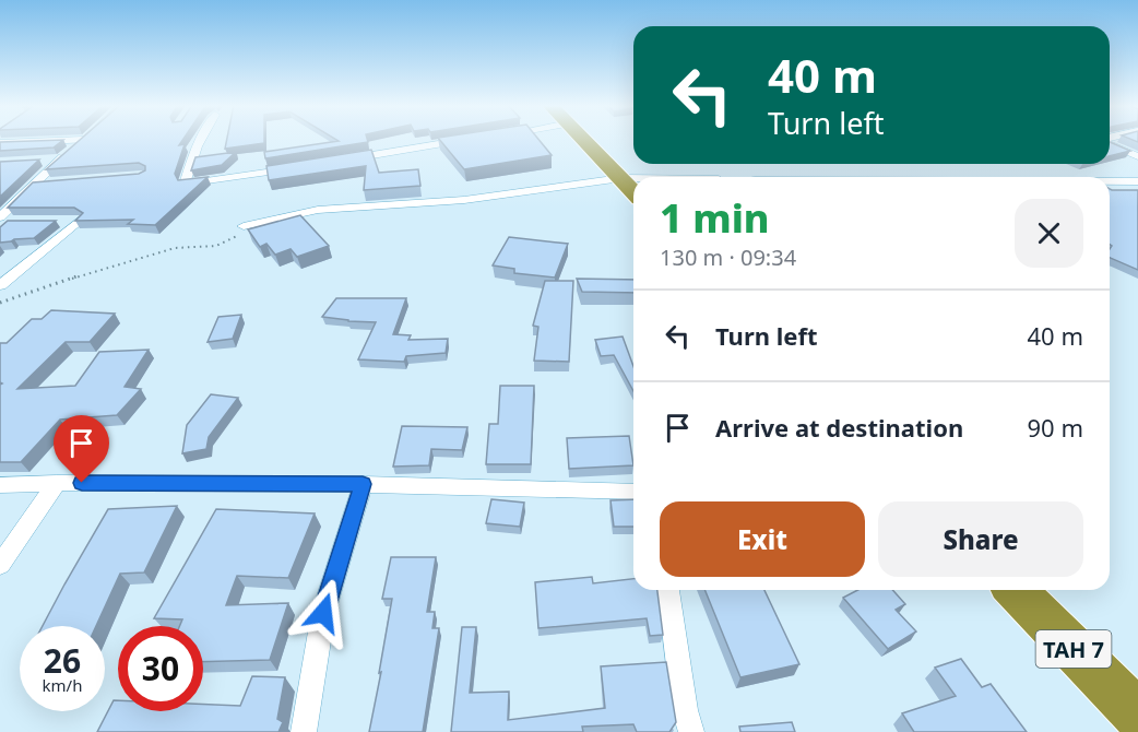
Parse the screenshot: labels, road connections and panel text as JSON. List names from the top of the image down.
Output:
{
  "streets": {
    "highway": ["TAH 7"]
  },
  "page": {
    "turn": ["40 m", "Turn left"],
    "heading": ["1 min", "130 m · 09:34"],
    "list": [
      {
        "name": "Turn left",
        "value": "40 m"
      },
      {
        "name": "Arrive at destination",
        "value": "90 m"
      }
    ],
    "buttons": ["Exit", "Share"],
    "speed": "26 km/h",
    "limit": "30"
  }
}
